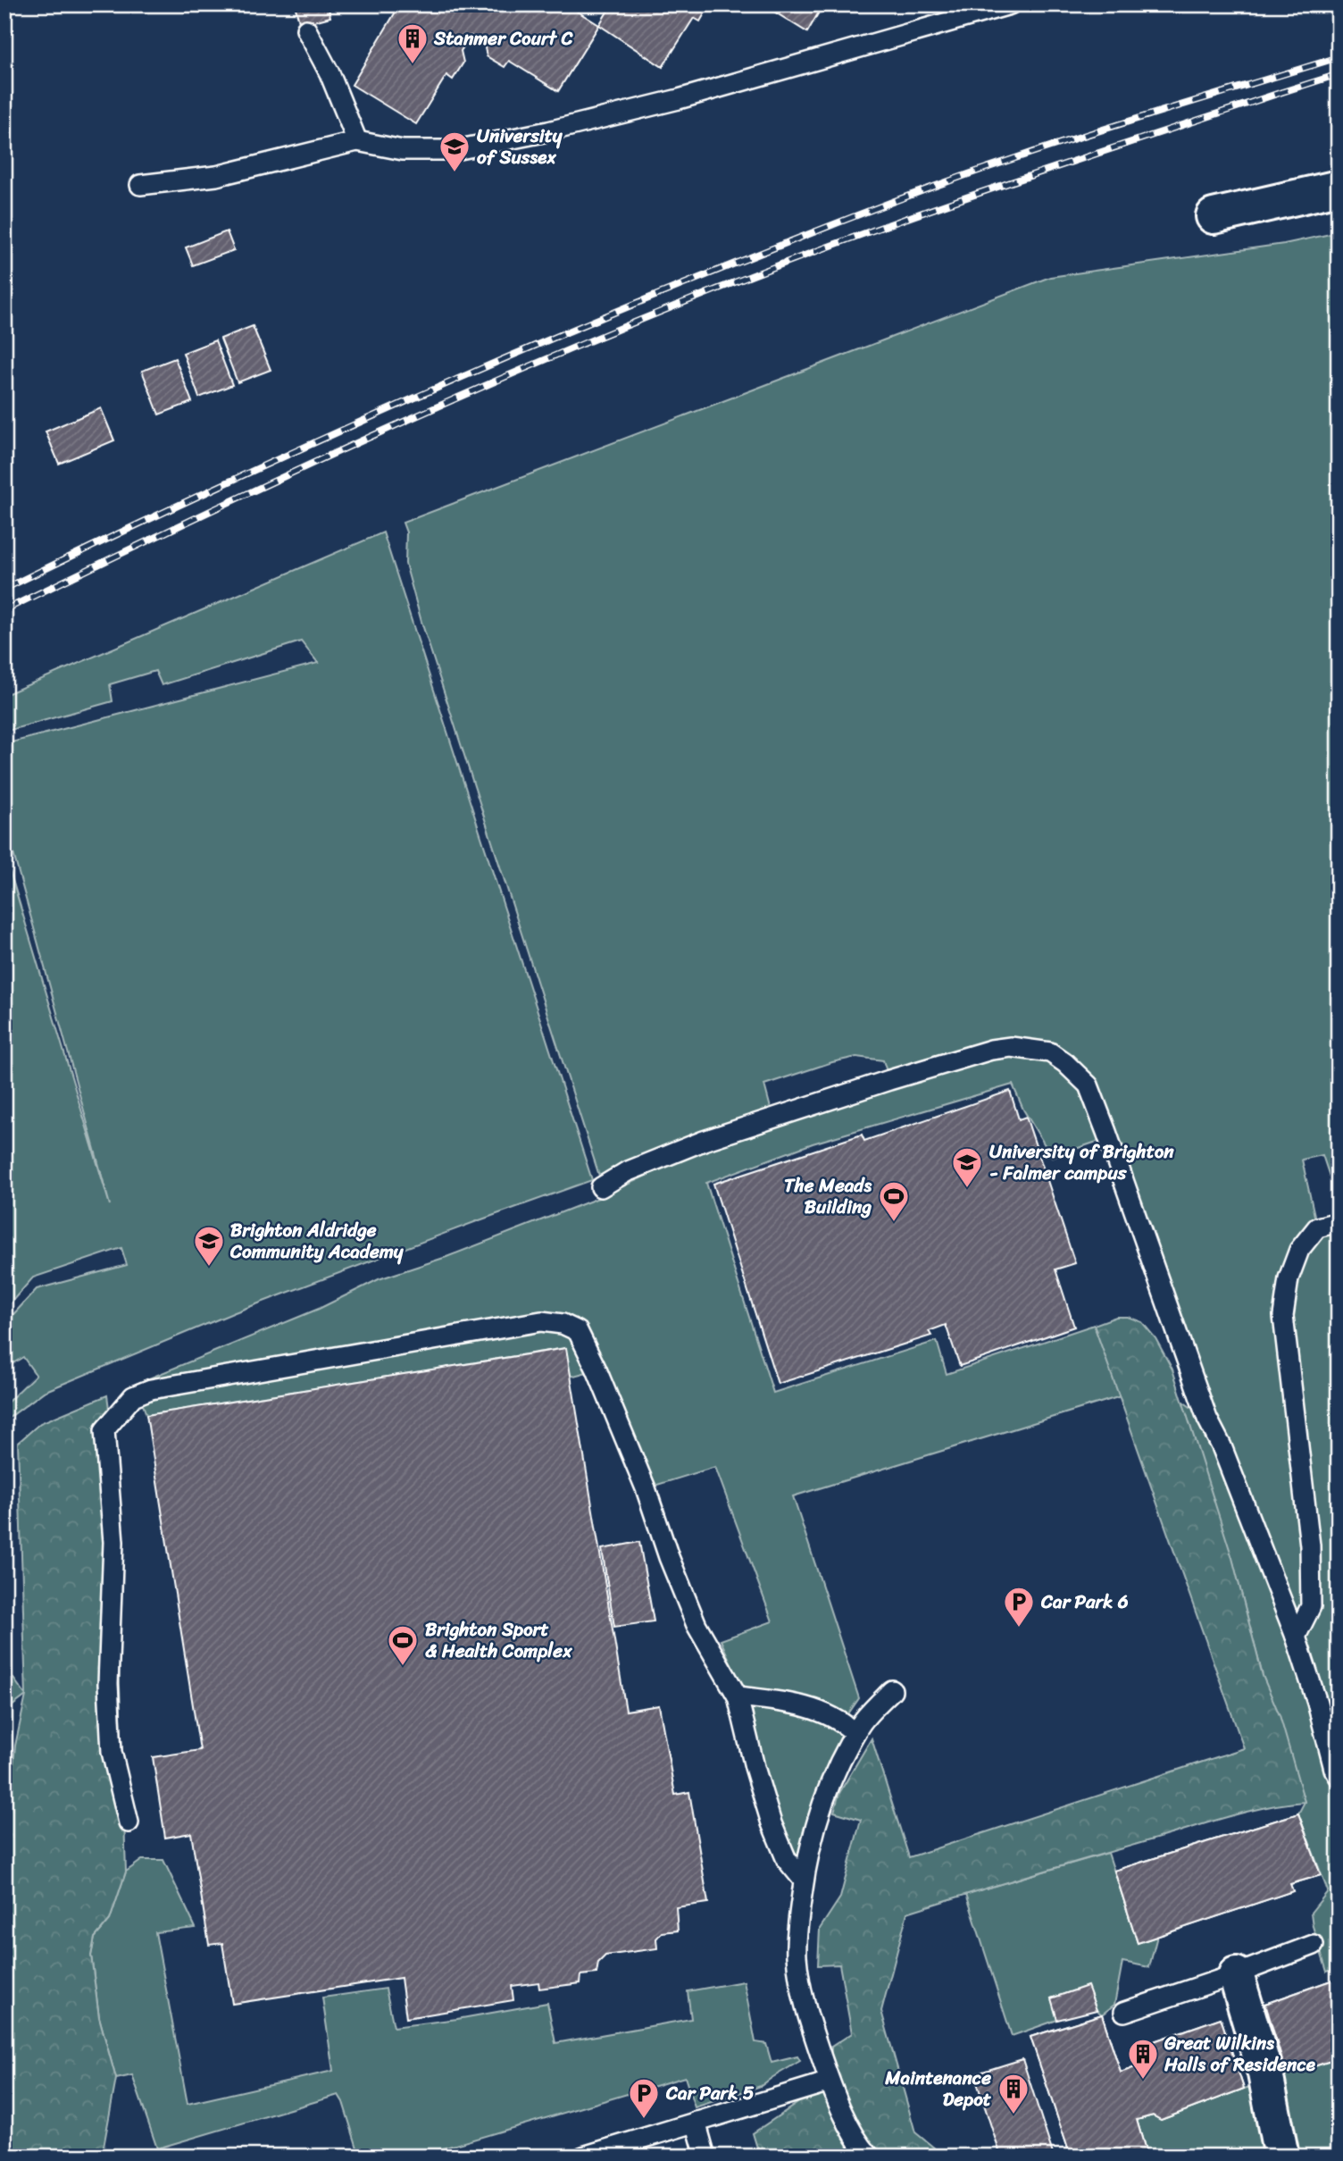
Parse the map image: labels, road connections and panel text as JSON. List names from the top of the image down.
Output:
{
  "places": {
    "building": ["Stanmer Court C", "Great Wilkins Halls of Residence", "Maintenance Depot"],
    "school or university": ["University of Sussex", "University of Brighton - Falmer campus", "Brighton Aldridge Community Academy"],
    "sports": ["The Meads Building", "Brighton Sport & Health Complex"],
    "parking": ["Car Park 6", "Car Park 5"]
  }
}
